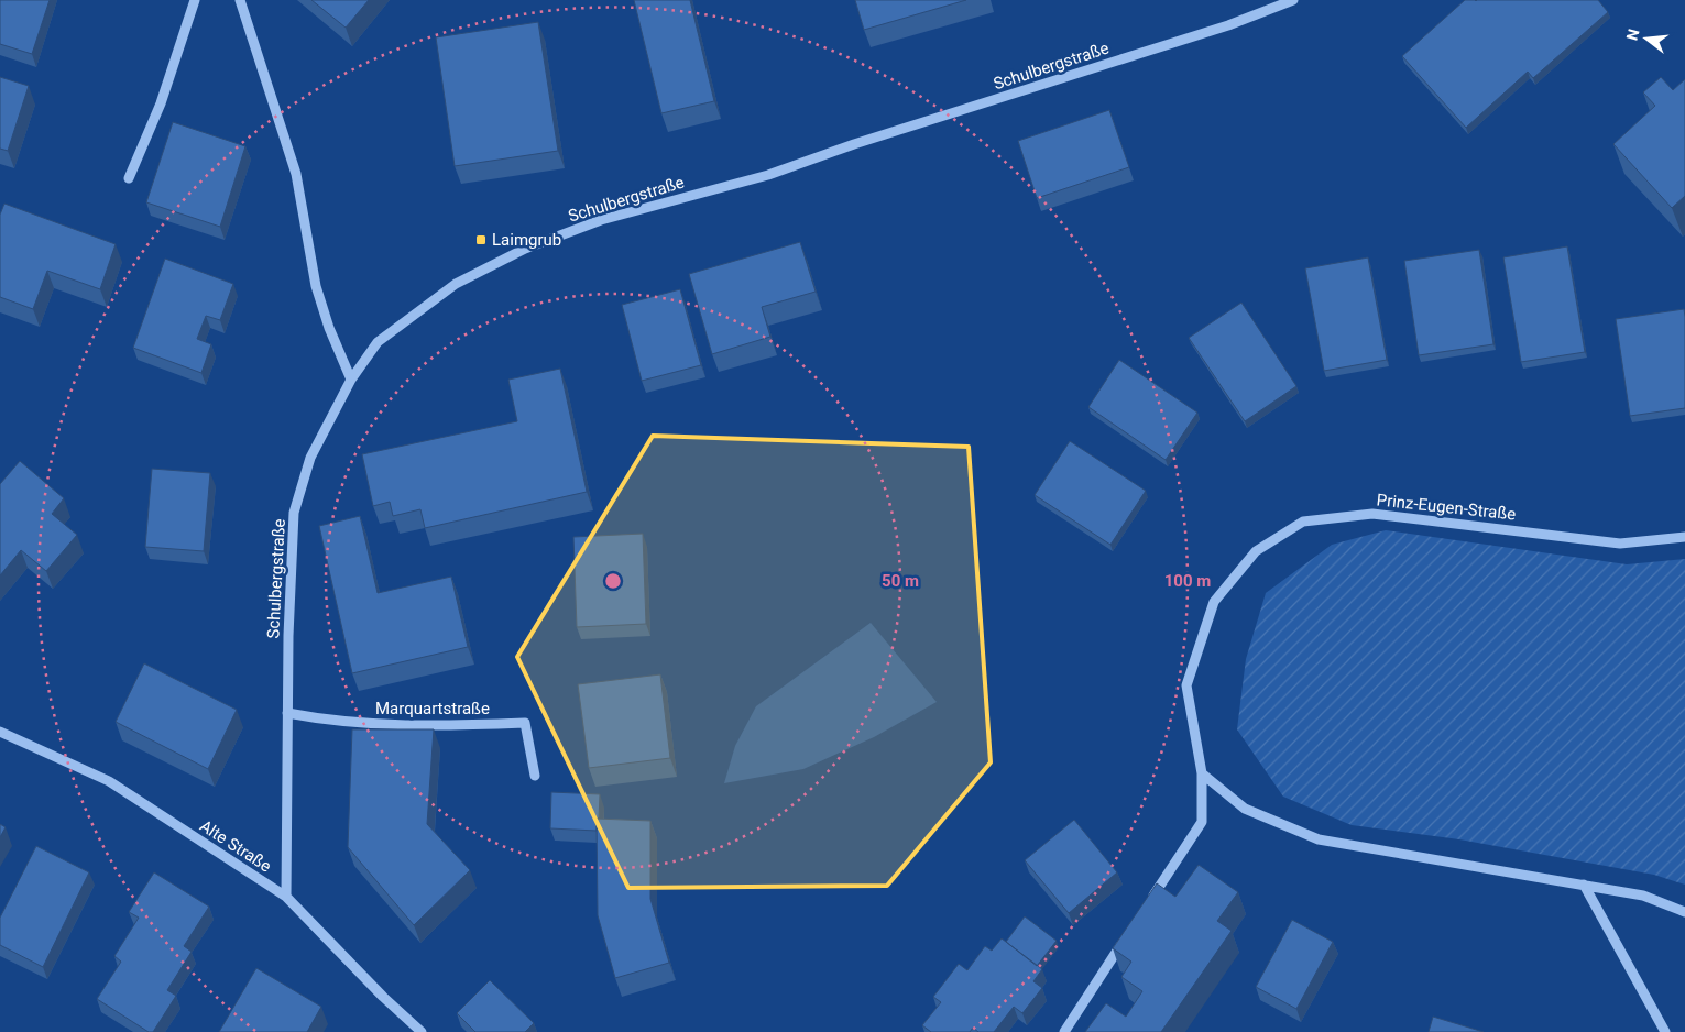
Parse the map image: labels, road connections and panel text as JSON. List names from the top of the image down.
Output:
{
  "streets": {
    "street": [
      "Schulbergstraße",
      "Prinz-Eugen-Straße",
      "Marquartstraße",
      "Alte Straße"
    ]
  },
  "crossings": [
    ["Schulbergstraße", "Marquartstraße"],
    ["Schulbergstraße", "Alte Straße"]
  ],
  "places": {
    "transit": ["Laimgrub"]
  },
  "north": "left",
  "rings": ["50 m", "100 m"]
}
